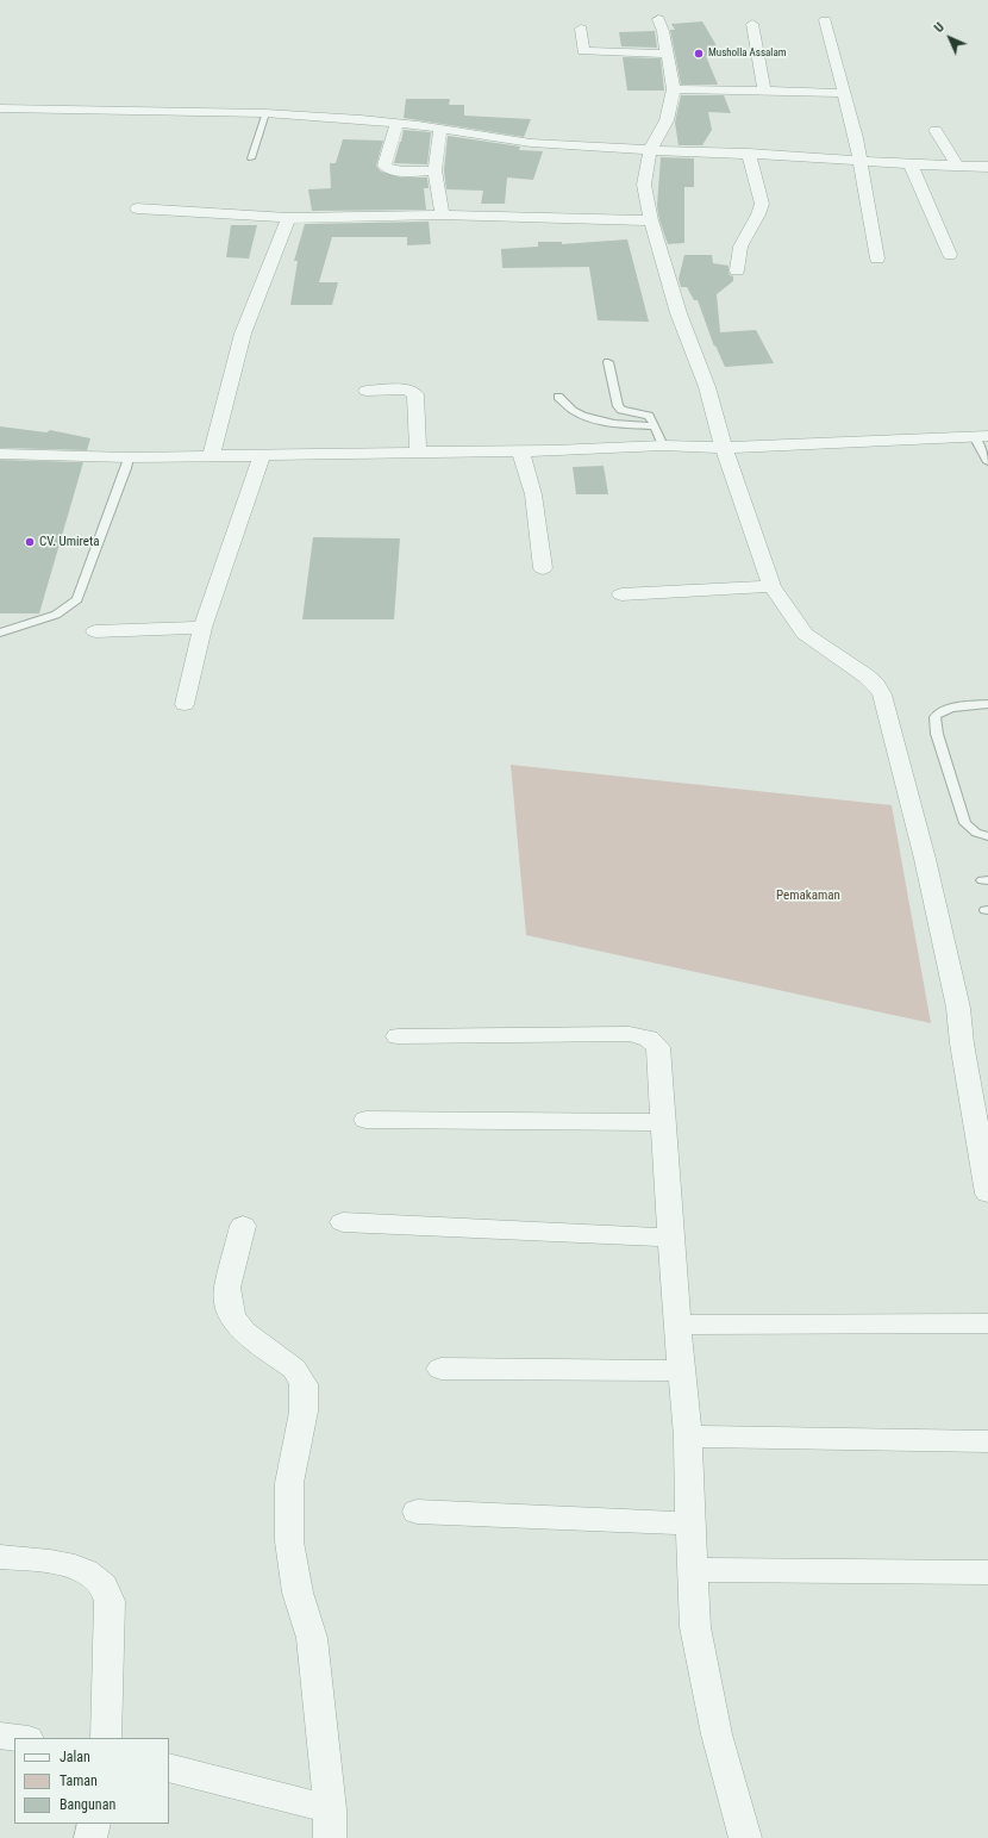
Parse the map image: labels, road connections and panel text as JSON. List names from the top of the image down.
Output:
{
  "parks": ["Pemakaman"],
  "places": ["Musholla Assalam", "CV. Umireta"],
  "legend": ["Jalan", "Taman", "Bangunan"],
  "north": "top left"
}
